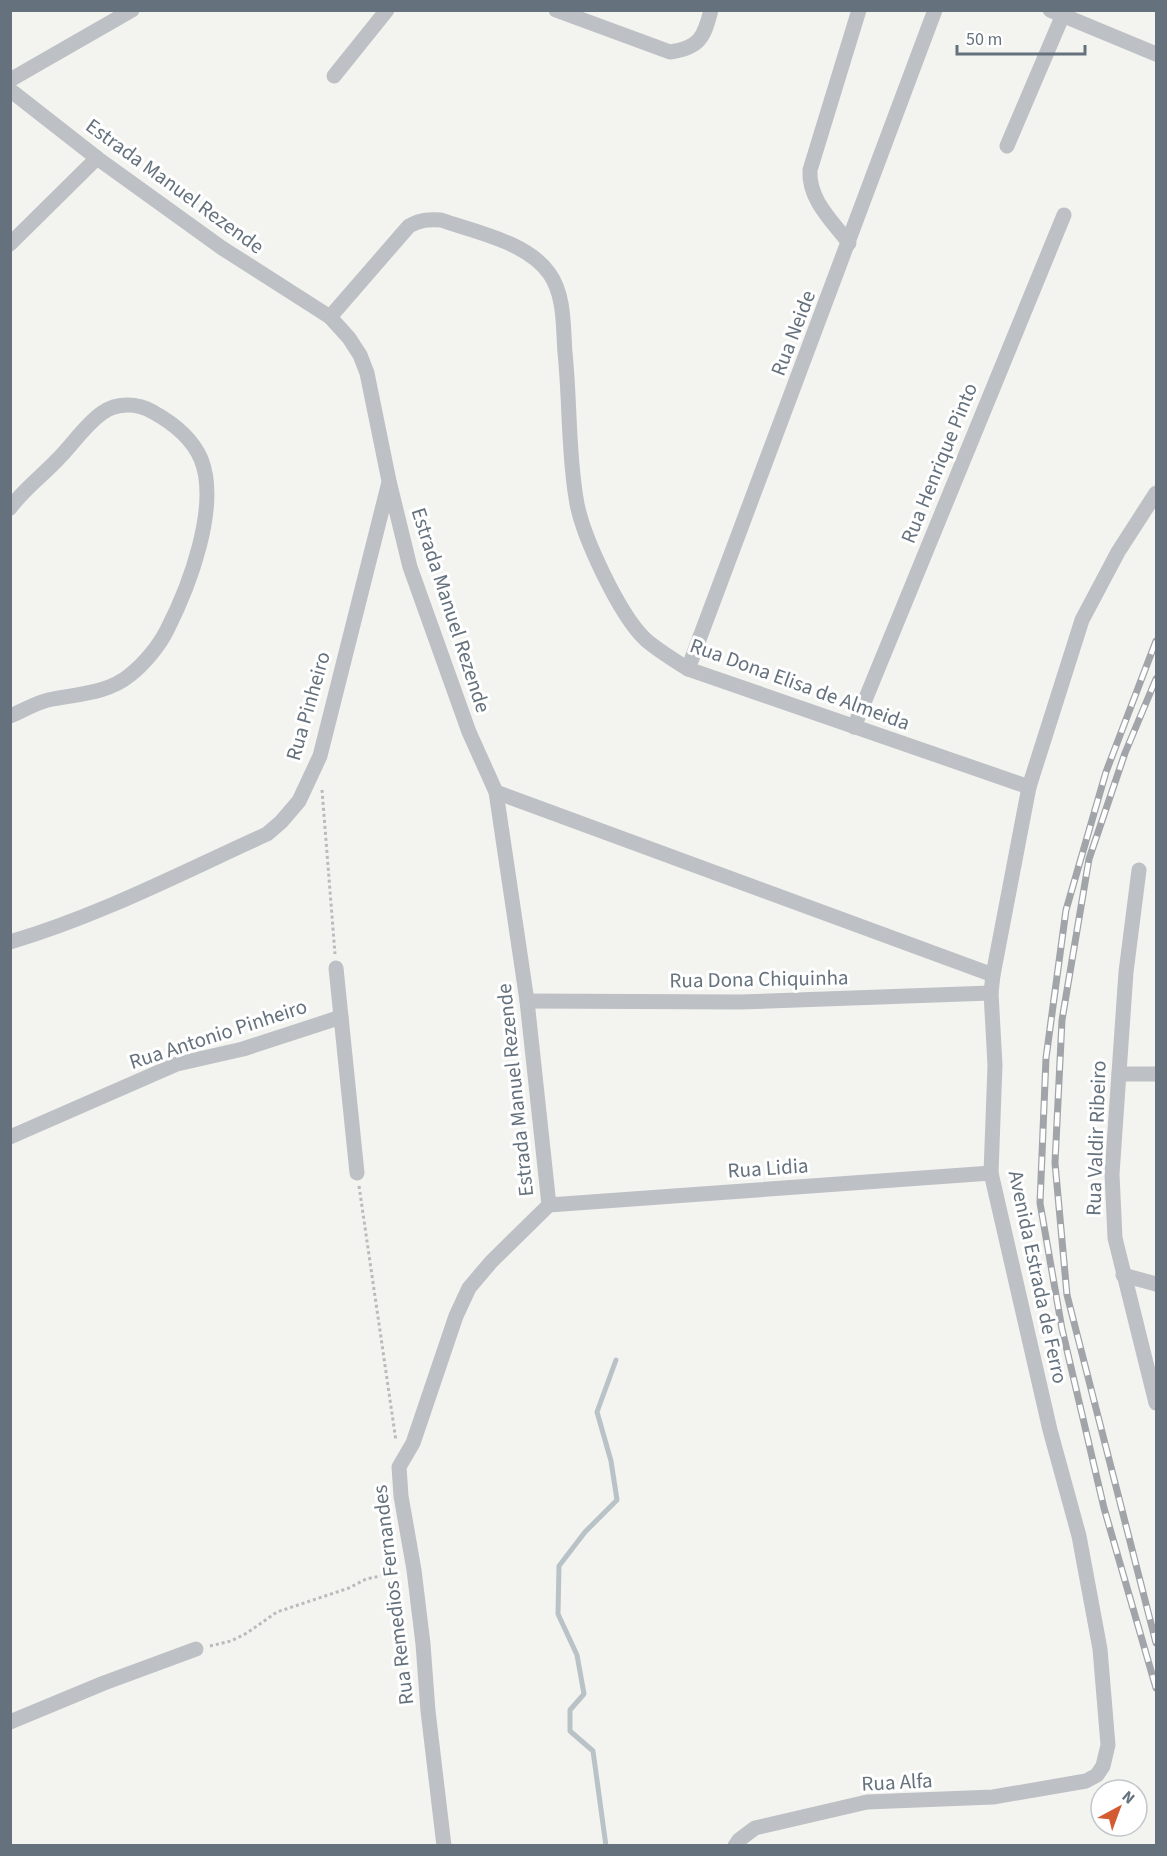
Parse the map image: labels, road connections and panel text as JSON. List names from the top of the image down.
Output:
{
  "streets": {
    "street": [
      "Estrada Manuel Rezende",
      "Rua Neide",
      "Rua Henrique Pinto",
      "Rua Dona Elisa de Almeida",
      "Rua Pinheiro",
      "Rua Dona Chiquinha",
      "Rua Antonio Pinheiro",
      "Rua Valdir Ribeiro",
      "Rua Lidia",
      "Avenida Estrada de Ferro",
      "Rua Remedios Fernandes",
      "Rua Alfa"
    ]
  },
  "crossings": [
    ["Estrada Manuel Rezende", "Rua Dona Elisa de Almeida"],
    ["Estrada Manuel Rezende", "Rua Pinheiro"],
    ["Estrada Manuel Rezende", "Rua Dona Chiquinha"],
    ["Estrada Manuel Rezende", "Rua Lidia"],
    ["Estrada Manuel Rezende", "Rua Remedios Fernandes"],
    ["Rua Neide", "Rua Dona Elisa de Almeida"],
    ["Rua Henrique Pinto", "Rua Dona Elisa de Almeida"],
    ["Rua Dona Elisa de Almeida", "Avenida Estrada de Ferro"],
    ["Rua Dona Chiquinha", "Avenida Estrada de Ferro"],
    ["Rua Lidia", "Avenida Estrada de Ferro"],
    ["Rua Lidia", "Rua Remedios Fernandes"],
    ["Avenida Estrada de Ferro", "Rua Alfa"]
  ],
  "scale_bar": "50 m",
  "north": "top right"
}
